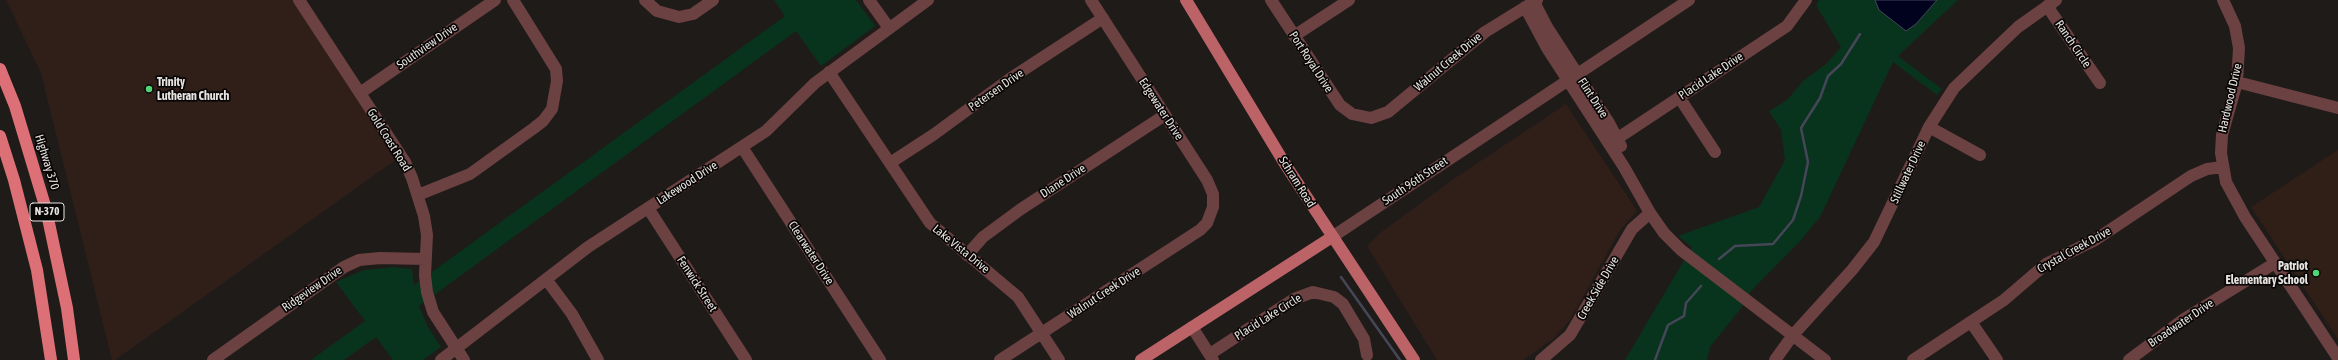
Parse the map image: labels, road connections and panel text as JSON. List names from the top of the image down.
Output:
{
  "streets": {
    "highway": ["Highway 370", "N-370"],
    "main road": ["South 96th Street", "Schram Road"],
    "street": [
      "Ranch Circle",
      "Southview Drive",
      "Port Royal Drive",
      "Walnut Creek Drive",
      "Placid Lake Drive",
      "Petersen Drive",
      "Flint Drive",
      "Hardwood Drive",
      "Edgewater Drive",
      "Gold Coast Road",
      "Stillwater Drive",
      "Diane Drive",
      "Lakewood Drive",
      "Lake Vista Drive",
      "Crystal Creek Drive",
      "Clearwater Drive",
      "Fenwick Street",
      "Creek Side Drive",
      "Ridgeview Drive",
      "Placid Lake Circle",
      "Broadwater Drive"
    ]
  },
  "crossings": [
    ["Ranch Circle", "Stillwater Drive"],
    ["Southview Drive", "Gold Coast Road"],
    ["Port Royal Drive", "Walnut Creek Drive"],
    ["Walnut Creek Drive", "Flint Drive"],
    ["Walnut Creek Drive", "Edgewater Drive"],
    ["Walnut Creek Drive", "Lake Vista Drive"],
    ["Placid Lake Drive", "Flint Drive"],
    ["Petersen Drive", "Edgewater Drive"],
    ["Petersen Drive", "Lake Vista Drive"],
    ["Flint Drive", "Stillwater Drive"],
    ["Flint Drive", "South 96th Street"],
    ["Flint Drive", "Creek Side Drive"],
    ["Hardwood Drive", "Crystal Creek Drive"],
    ["Hardwood Drive", "Broadwater Drive"],
    ["Edgewater Drive", "Diane Drive"],
    ["Gold Coast Road", "Lakewood Drive"],
    ["Gold Coast Road", "Ridgeview Drive"],
    ["Diane Drive", "Lake Vista Drive"],
    ["South 96th Street", "Schram Road"],
    ["Lakewood Drive", "Lake Vista Drive"],
    ["Lakewood Drive", "Clearwater Drive"],
    ["Lakewood Drive", "Fenwick Street"]
  ],
  "places": ["Trinity Lutheran Church", "Patriot Elementary School"]
}
